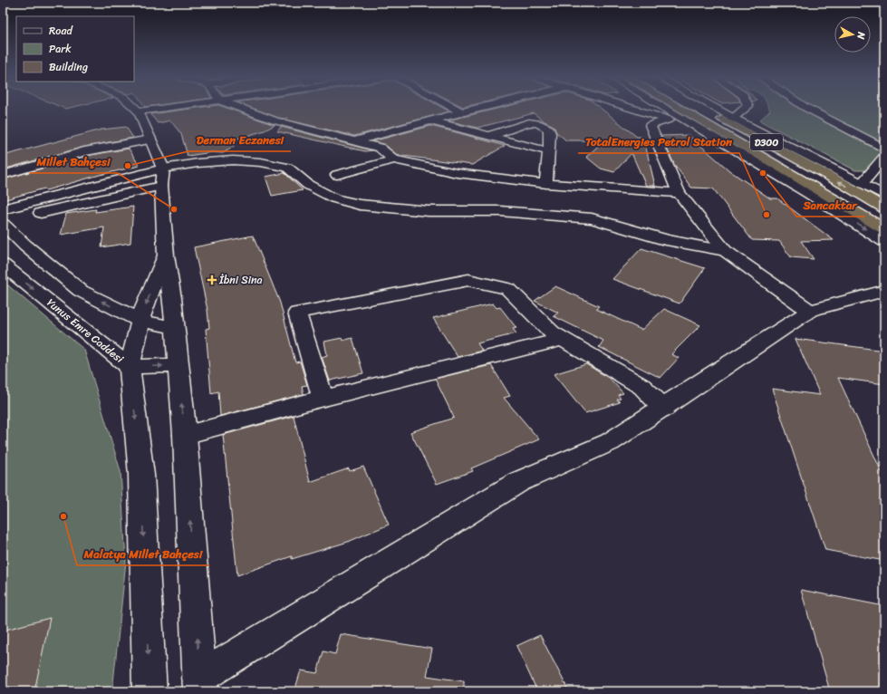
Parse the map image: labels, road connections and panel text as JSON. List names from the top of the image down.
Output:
{
  "streets": {
    "highway": ["D300"],
    "street": ["Yunus Emre Caddesi"]
  },
  "places": {
    "other": [
      "Derman Eczanesi",
      "Sancaktar",
      "Millet Bahçesi",
      "TotalEnergies Petrol Station",
      "Malatya Millet Bahçesi"
    ],
    "health": ["İbni Sina"]
  },
  "legend": ["Road", "Park", "Building"],
  "north": "right"
}
